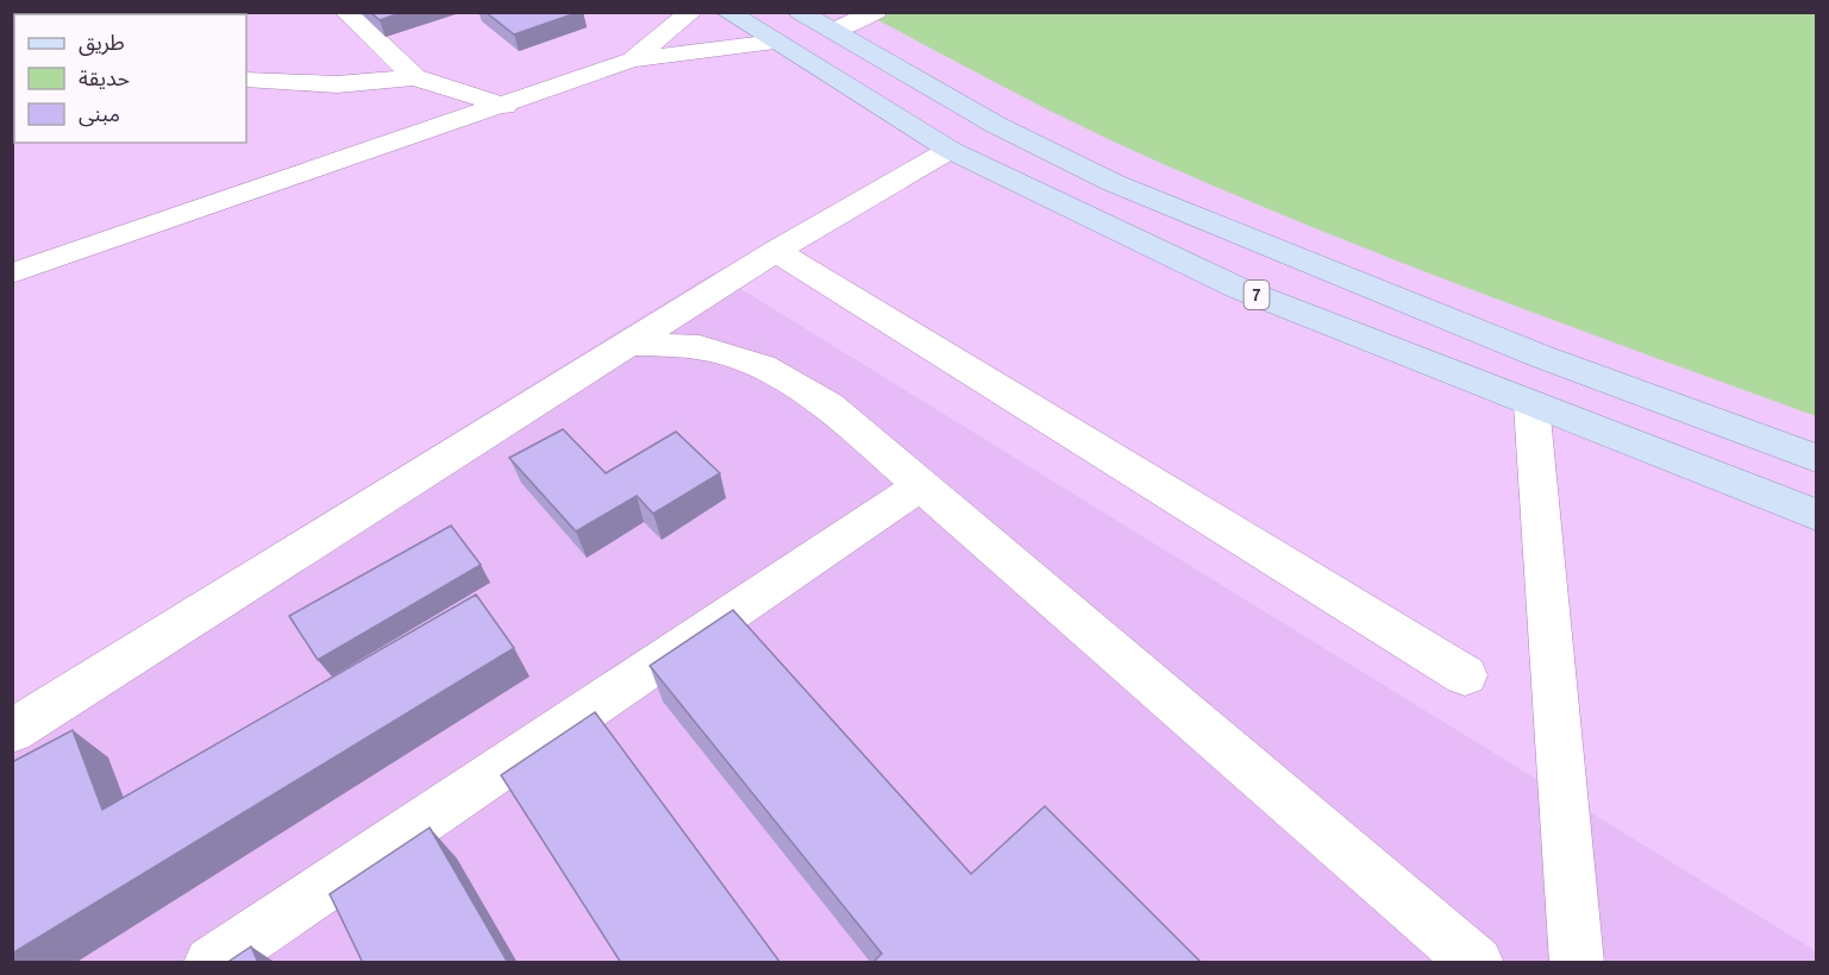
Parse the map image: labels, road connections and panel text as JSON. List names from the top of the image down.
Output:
{
  "streets": {
    "main road": ["7"]
  },
  "legend": ["طريق", "حديقة", "مبنى"]
}
